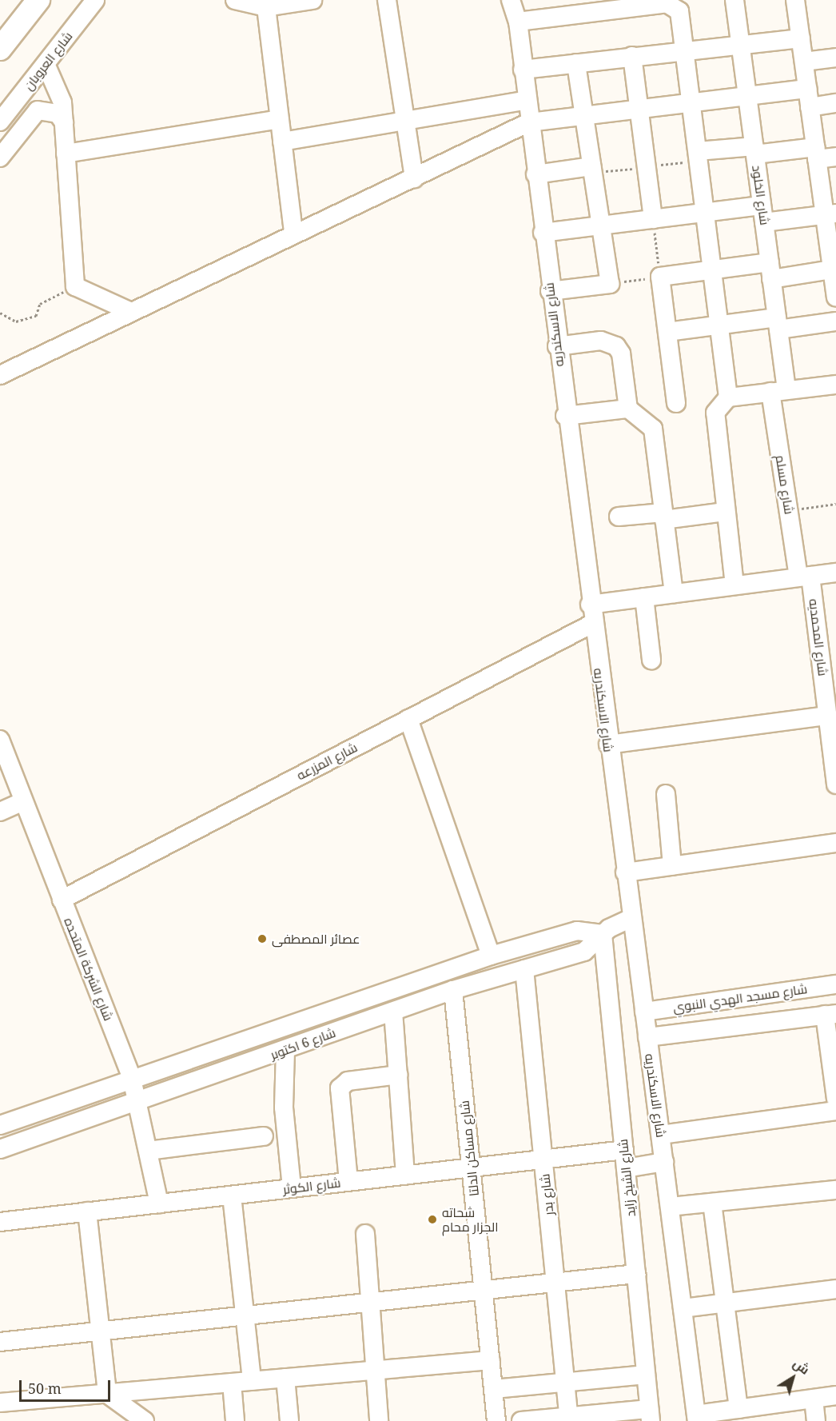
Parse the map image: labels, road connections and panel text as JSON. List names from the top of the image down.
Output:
{
  "streets": {
    "street": [
      "شارع العروبان",
      "شارع الخلود",
      "شارع الاسكندريه",
      "شارع مسلم",
      "شارع المحمديه",
      "شارع المزرعه",
      "شارع الشركة المتحده",
      "شارع مسجد الهدي النبوي",
      "شارع 6 اكتوبر",
      "شارع مساكن الدلتا",
      "شارع الشيخ زايد",
      "شارع الكوثر",
      "شارع بدر"
    ]
  },
  "crossings": [
    ["شارع الخلود", "شارع مسلم"],
    ["شارع الاسكندريه", "شارع المزرعه"],
    ["شارع الاسكندريه", "شارع مسجد الهدي النبوي"],
    ["شارع الاسكندريه", "شارع 6 اكتوبر"],
    ["شارع مسلم", "شارع المحمديه"],
    ["شارع المزرعه", "شارع الشركة المتحده"],
    ["شارع الشركة المتحده", "شارع 6 اكتوبر"],
    ["شارع الشركة المتحده", "شارع الكوثر"],
    ["شارع 6 اكتوبر", "شارع مساكن الدلتا"],
    ["شارع 6 اكتوبر", "شارع الشيخ زايد"],
    ["شارع 6 اكتوبر", "شارع بدر"],
    ["شارع مساكن الدلتا", "شارع الكوثر"],
    ["شارع الشيخ زايد", "شارع الكوثر"],
    ["شارع الكوثر", "شارع بدر"]
  ],
  "places": ["عصائر المصطفى", "شحاته الجزار محام"],
  "scale_bar": "50 m",
  "north": "top right"
}
